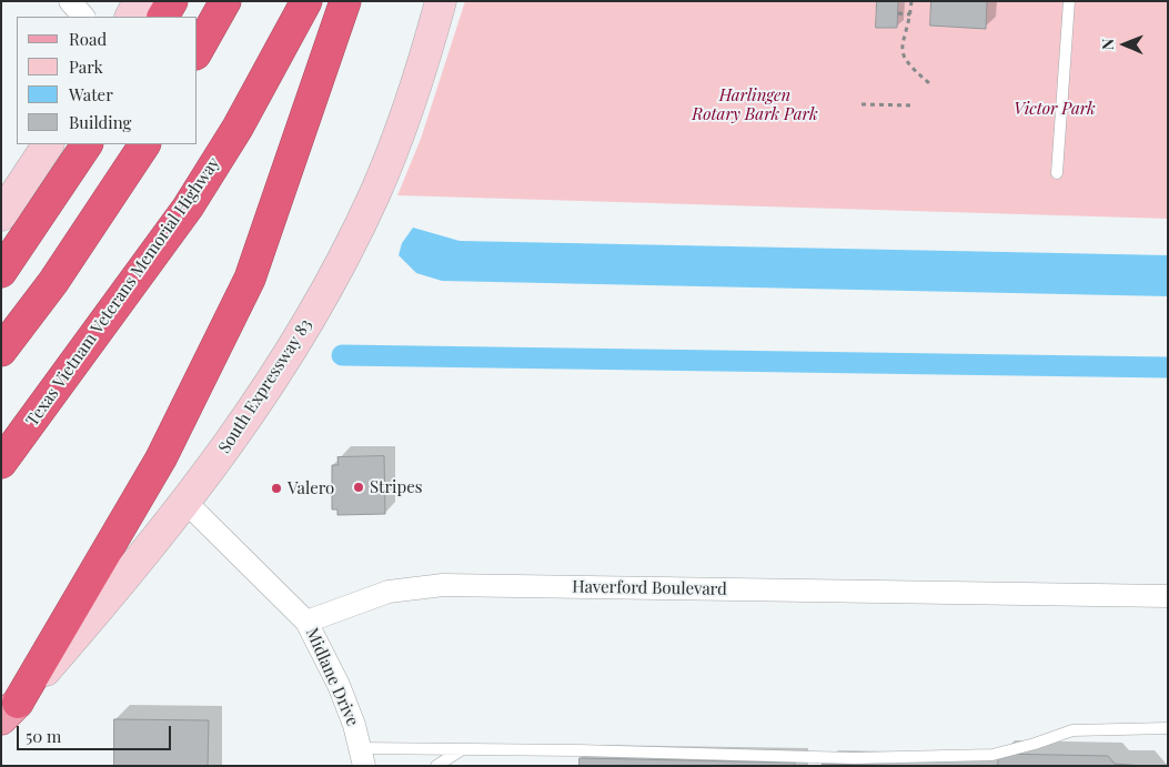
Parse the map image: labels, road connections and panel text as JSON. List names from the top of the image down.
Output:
{
  "streets": {
    "highway": ["Texas Vietnam Veterans Memorial Highway"],
    "main road": ["South Expressway 83"],
    "street": ["Haverford Boulevard", "Midlane Drive"]
  },
  "crossings": [
    ["Haverford Boulevard", "Midlane Drive"]
  ],
  "parks": ["Harlingen Rotary Bark Park", "Victor Park"],
  "places": ["Stripes", "Valero"],
  "legend": [
    "Road",
    "Park",
    "Water",
    "Building"
  ],
  "scale_bar": "50 m",
  "north": "left"
}
